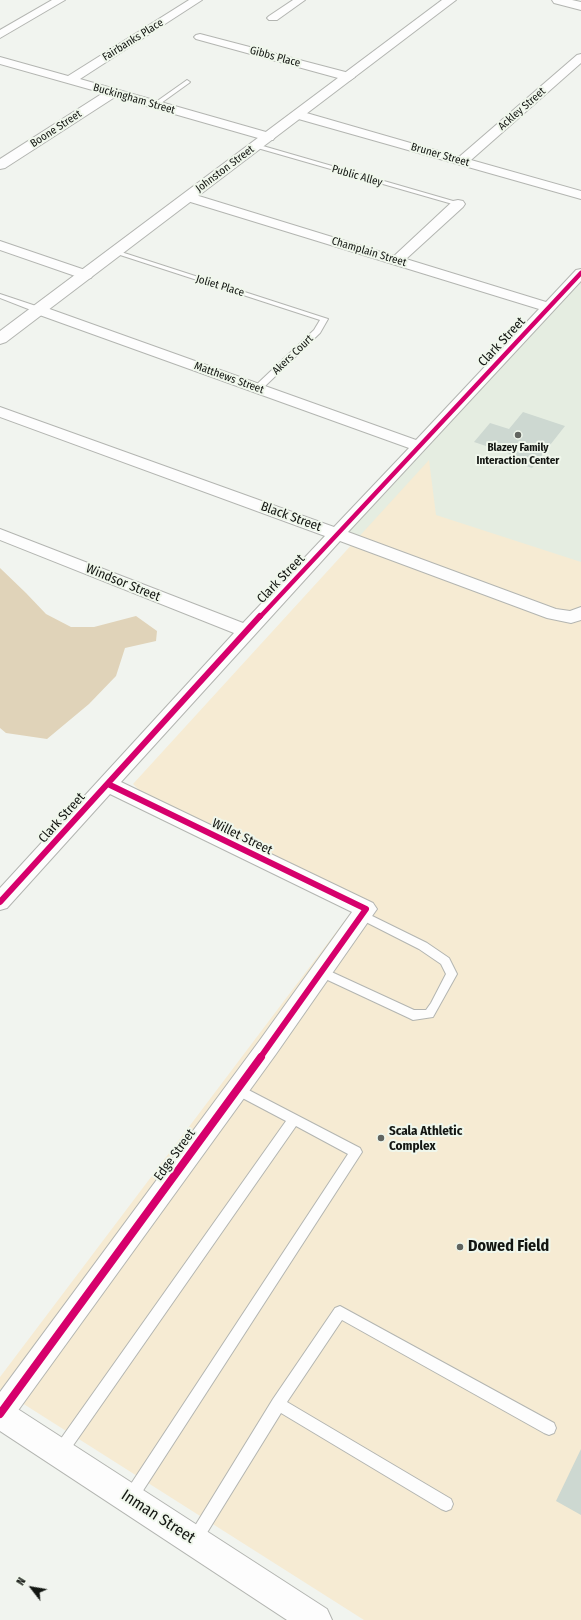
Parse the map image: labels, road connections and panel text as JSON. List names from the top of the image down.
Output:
{
  "streets": {
    "main road": ["Johnston Street", "Inman Street"],
    "street": [
      "Fairbanks Place",
      "Gibbs Place",
      "Buckingham Street",
      "Ackley Street",
      "Boone Street",
      "Bruner Street",
      "Champlain Street",
      "Clark Street",
      "Matthews Street",
      "Black Street",
      "Windsor Street",
      "Willet Street",
      "Edge Street"
    ],
    "lane": ["Public Alley", "Joliet Place", "Akers Court"]
  },
  "crossings": [
    ["Fairbanks Place", "Buckingham Street"],
    ["Gibbs Place", "Johnston Street"],
    ["Buckingham Street", "Boone Street"],
    ["Buckingham Street", "Johnston Street"],
    ["Ackley Street", "Bruner Street"],
    ["Bruner Street", "Johnston Street"],
    ["Johnston Street", "Public Alley"],
    ["Johnston Street", "Champlain Street"],
    ["Johnston Street", "Joliet Place"],
    ["Johnston Street", "Matthews Street"],
    ["Champlain Street", "Clark Street"],
    ["Joliet Place", "Akers Court"],
    ["Clark Street", "Matthews Street"],
    ["Clark Street", "Black Street"],
    ["Clark Street", "Windsor Street"],
    ["Clark Street", "Willet Street"],
    ["Akers Court", "Matthews Street"],
    ["Willet Street", "Edge Street"],
    ["Edge Street", "Inman Street"]
  ],
  "places": ["Blazey Family Interaction Center", "Scala Athletic Complex", "Dowed Field"],
  "north": "top left"
}
